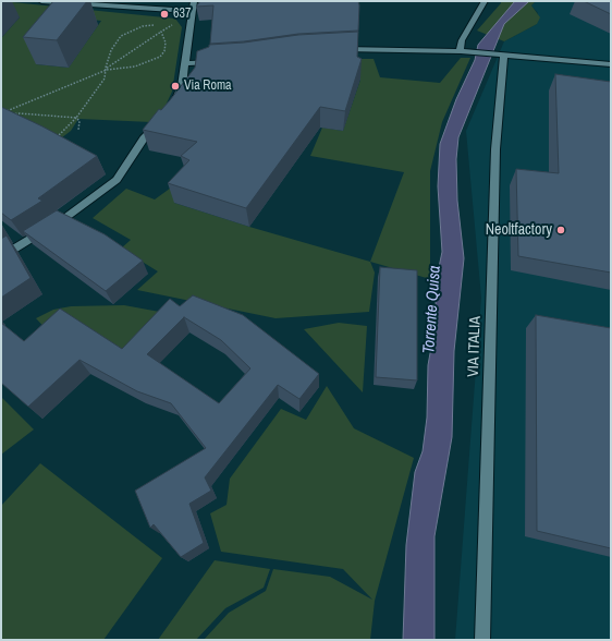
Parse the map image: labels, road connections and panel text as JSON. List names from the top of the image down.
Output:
{
  "streets": {
    "street": ["VIA ITALIA"]
  },
  "water": ["Torrente Quisa"],
  "places": ["637", "Via Roma", "Neoltfactory"]
}
